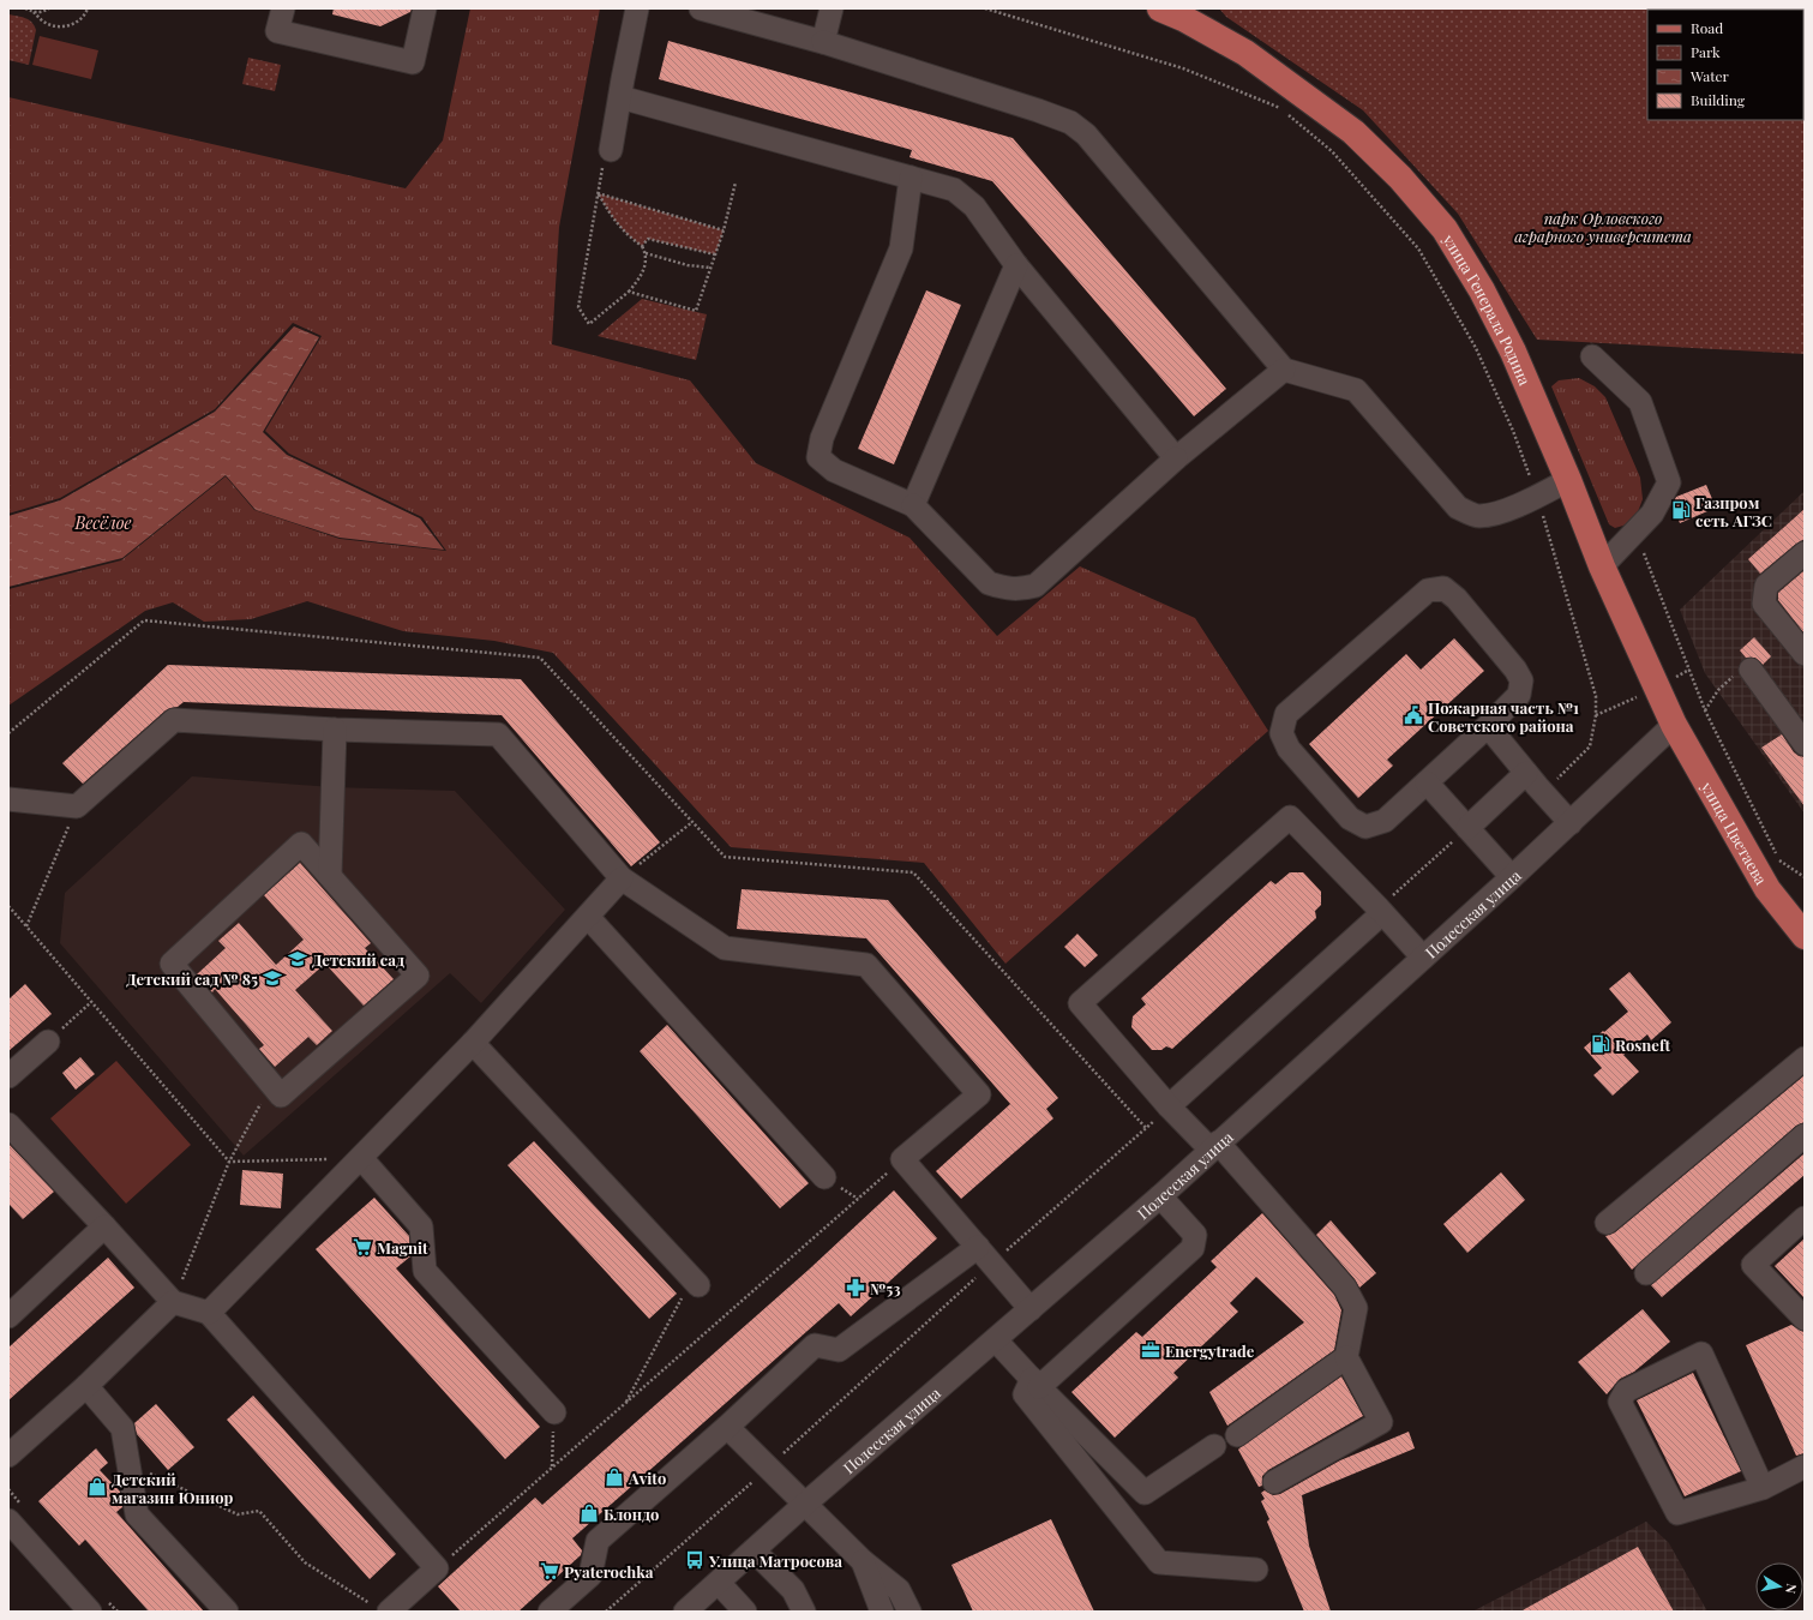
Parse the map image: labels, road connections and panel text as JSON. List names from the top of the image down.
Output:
{
  "streets": {
    "main road": ["улица Генерала Родина", "улица Цветаева"],
    "street": ["Полесская улица"]
  },
  "crossings": [
    ["улица Генерала Родина", "улица Цветаева"],
    ["улица Генерала Родина", "Полесская улица"],
    ["улица Цветаева", "Полесская улица"]
  ],
  "water": ["Весёлое"],
  "parks": ["парк Орловского аграрного университета"],
  "places": {
    "fuel station": ["Газпром сеть АГЗС", "Rosneft"],
    "public building": ["Пожарная часть №1 Советского района"],
    "school or university": ["Детский сад", "Детский сад № 85"],
    "supermarket": ["Magnit", "Pyaterochka"],
    "pharmacy": ["№53"],
    "office": ["Energytrade"],
    "shop": ["Avito", "Детский магазин Юниор", "Блондо"],
    "bus stop": ["Улица Матросова"]
  },
  "legend": [
    "Road",
    "Park",
    "Water",
    "Building"
  ],
  "north": "right"
}
